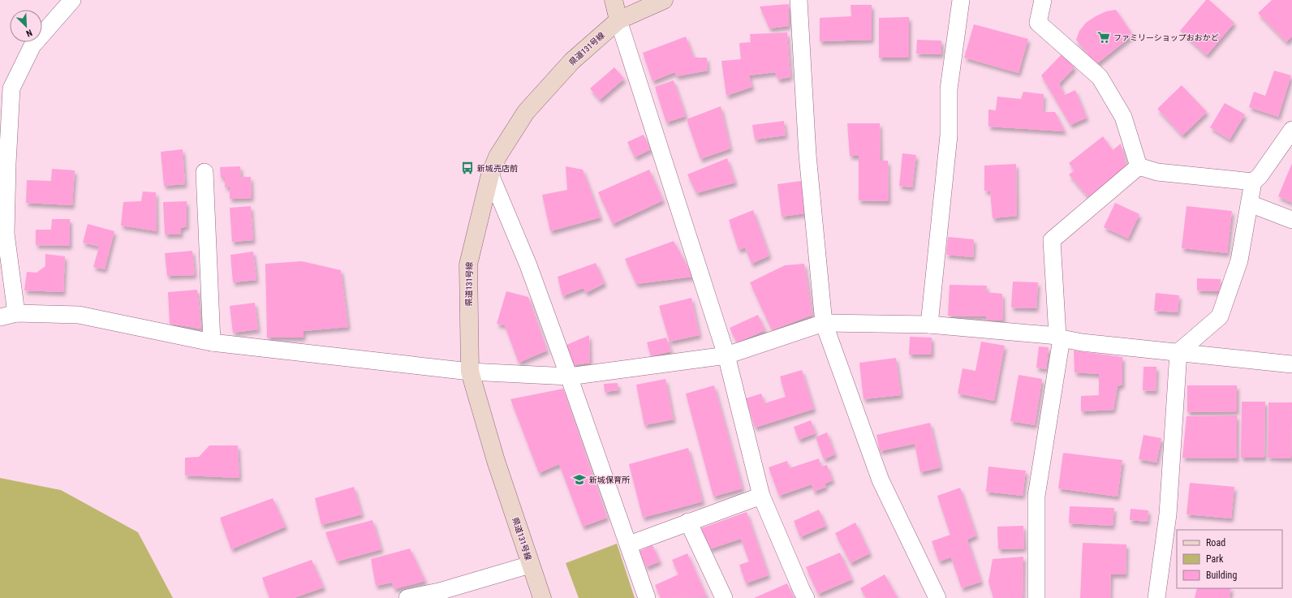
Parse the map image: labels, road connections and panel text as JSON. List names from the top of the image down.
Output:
{
  "streets": {
    "main road": ["県道131号線"]
  },
  "places": {
    "supermarket": ["ファミリーショップおおかど"],
    "bus stop": ["新城売店前"],
    "school or university": ["新城保育所"]
  },
  "legend": ["Road", "Park", "Building"],
  "north": "bottom right"
}
